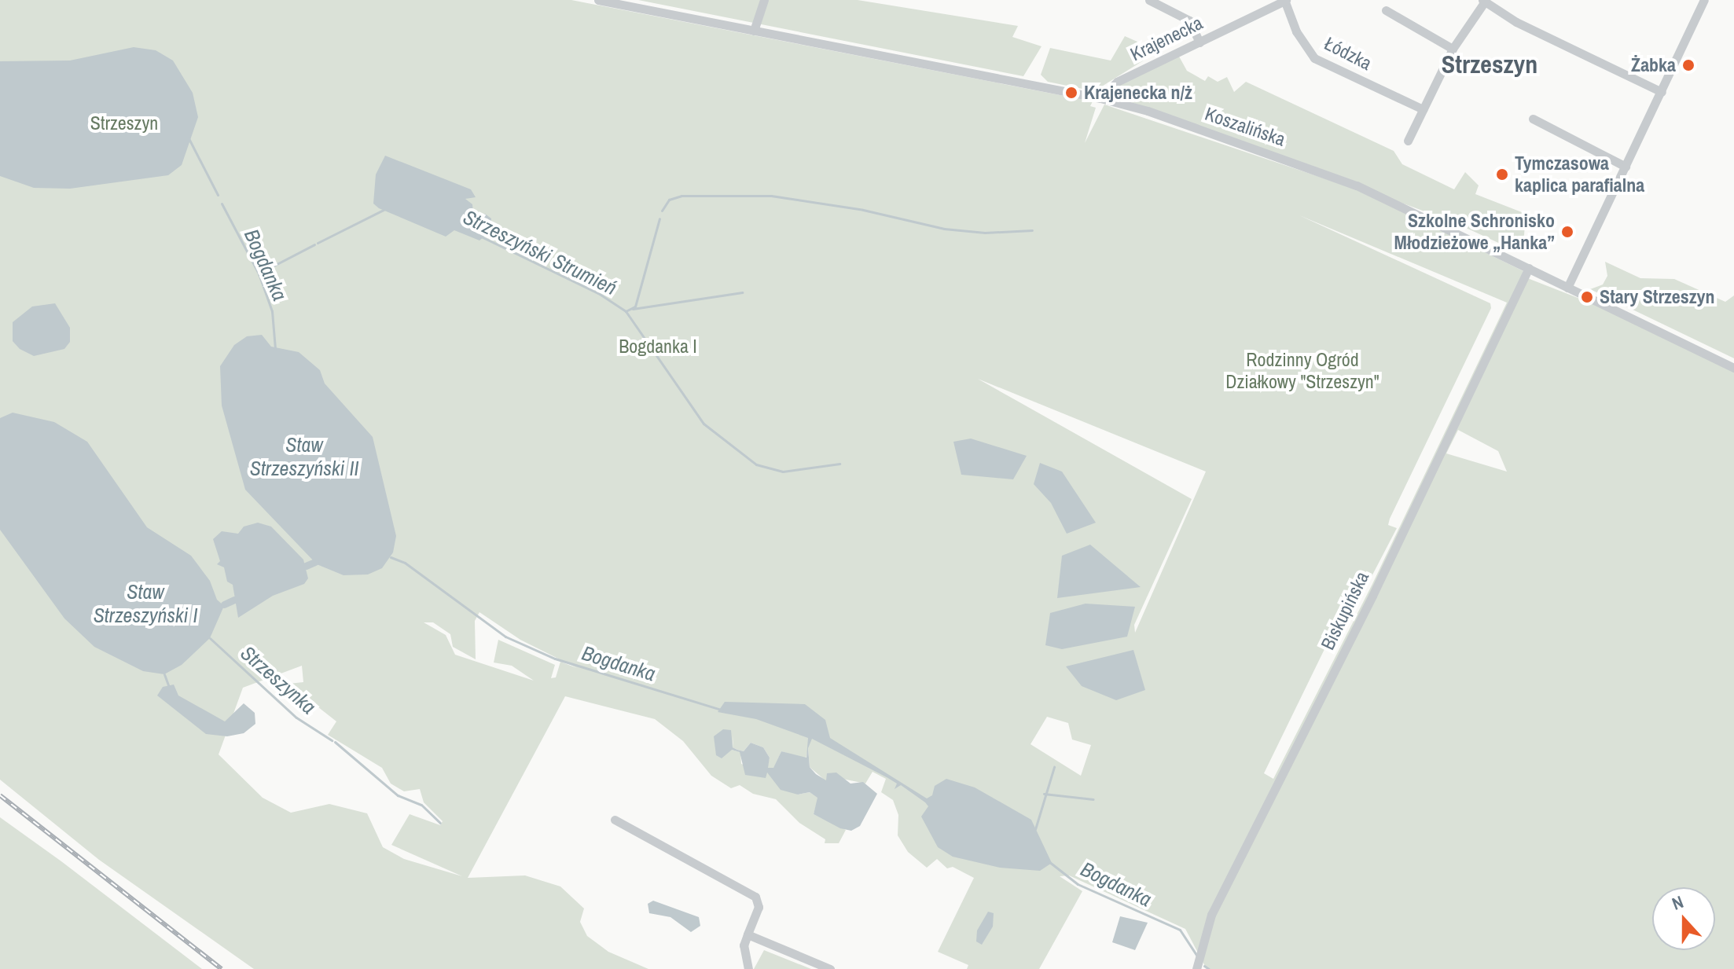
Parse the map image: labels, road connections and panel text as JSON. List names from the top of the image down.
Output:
{
  "streets": {
    "street": [
      "Krajenecka",
      "Łódzka",
      "Koszalińska",
      "Biskupińska"
    ]
  },
  "crossings": [
    ["Krajenecka", "Łódzka"],
    ["Krajenecka", "Koszalińska"],
    ["Koszalińska", "Biskupińska"]
  ],
  "districts": ["Strzeszyn"],
  "water": [
    "Strzeszyński Strumień",
    "Bogdanka",
    "Staw Strzeszyński II",
    "Staw Strzeszyński I",
    "Strzeszynka"
  ],
  "parks": ["Strzeszyn", "Bogdanka I", "Rodzinny Ogród Działkowy \"Strzeszyn\""],
  "places": [
    "Żabka",
    "Krajenecka n/ż",
    "Tymczasowa kaplica parafialna",
    "Szkolne Schronisko Młodzieżowe „Hanka”",
    "Stary Strzeszyn"
  ],
  "north": "top"
}
